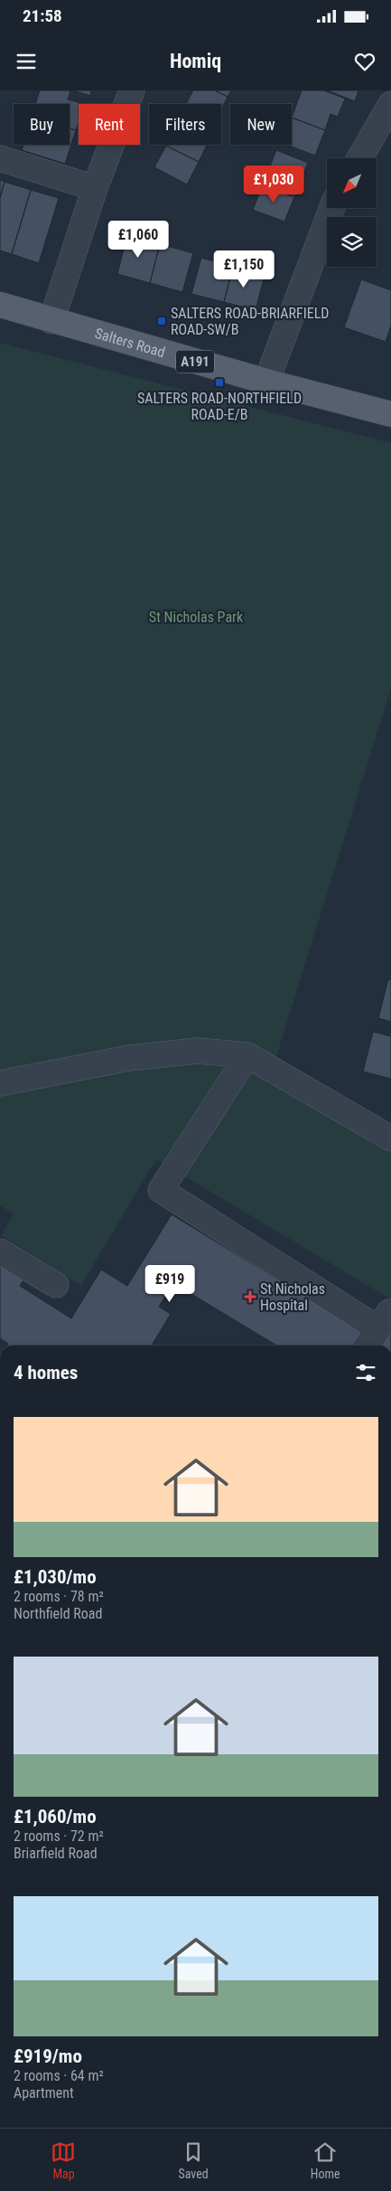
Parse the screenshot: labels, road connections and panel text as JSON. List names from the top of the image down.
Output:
{
  "streets": {
    "main road": ["Salters Road", "A191"]
  },
  "parks": ["St Nicholas Park"],
  "places": {
    "transit": ["SALTERS ROAD-BRIARFIELD ROAD-SW/B", "SALTERS ROAD-NORTHFIELD ROAD-E/B"],
    "health": ["St Nicholas Hospital"]
  },
  "north": "bottom left",
  "page": {
    "status": "21:58",
    "header": "Homiq",
    "chip": [
      "Buy",
      "Rent",
      "Filters",
      "New"
    ],
    "price": [
      "£1,030",
      "£1,060",
      "£1,150",
      "£919"
    ],
    "heading": "4 homes",
    "list": [
      {
        "name": "£1,030/mo",
        "note": "2 rooms · 78 m² · Northfield Road"
      },
      {
        "name": "£1,060/mo",
        "note": "2 rooms · 72 m² · Briarfield Road"
      },
      {
        "name": "£919/mo",
        "note": "2 rooms · 64 m² · Apartment"
      }
    ],
    "tabs": ["Map", "Saved", "Home"]
  }
}
